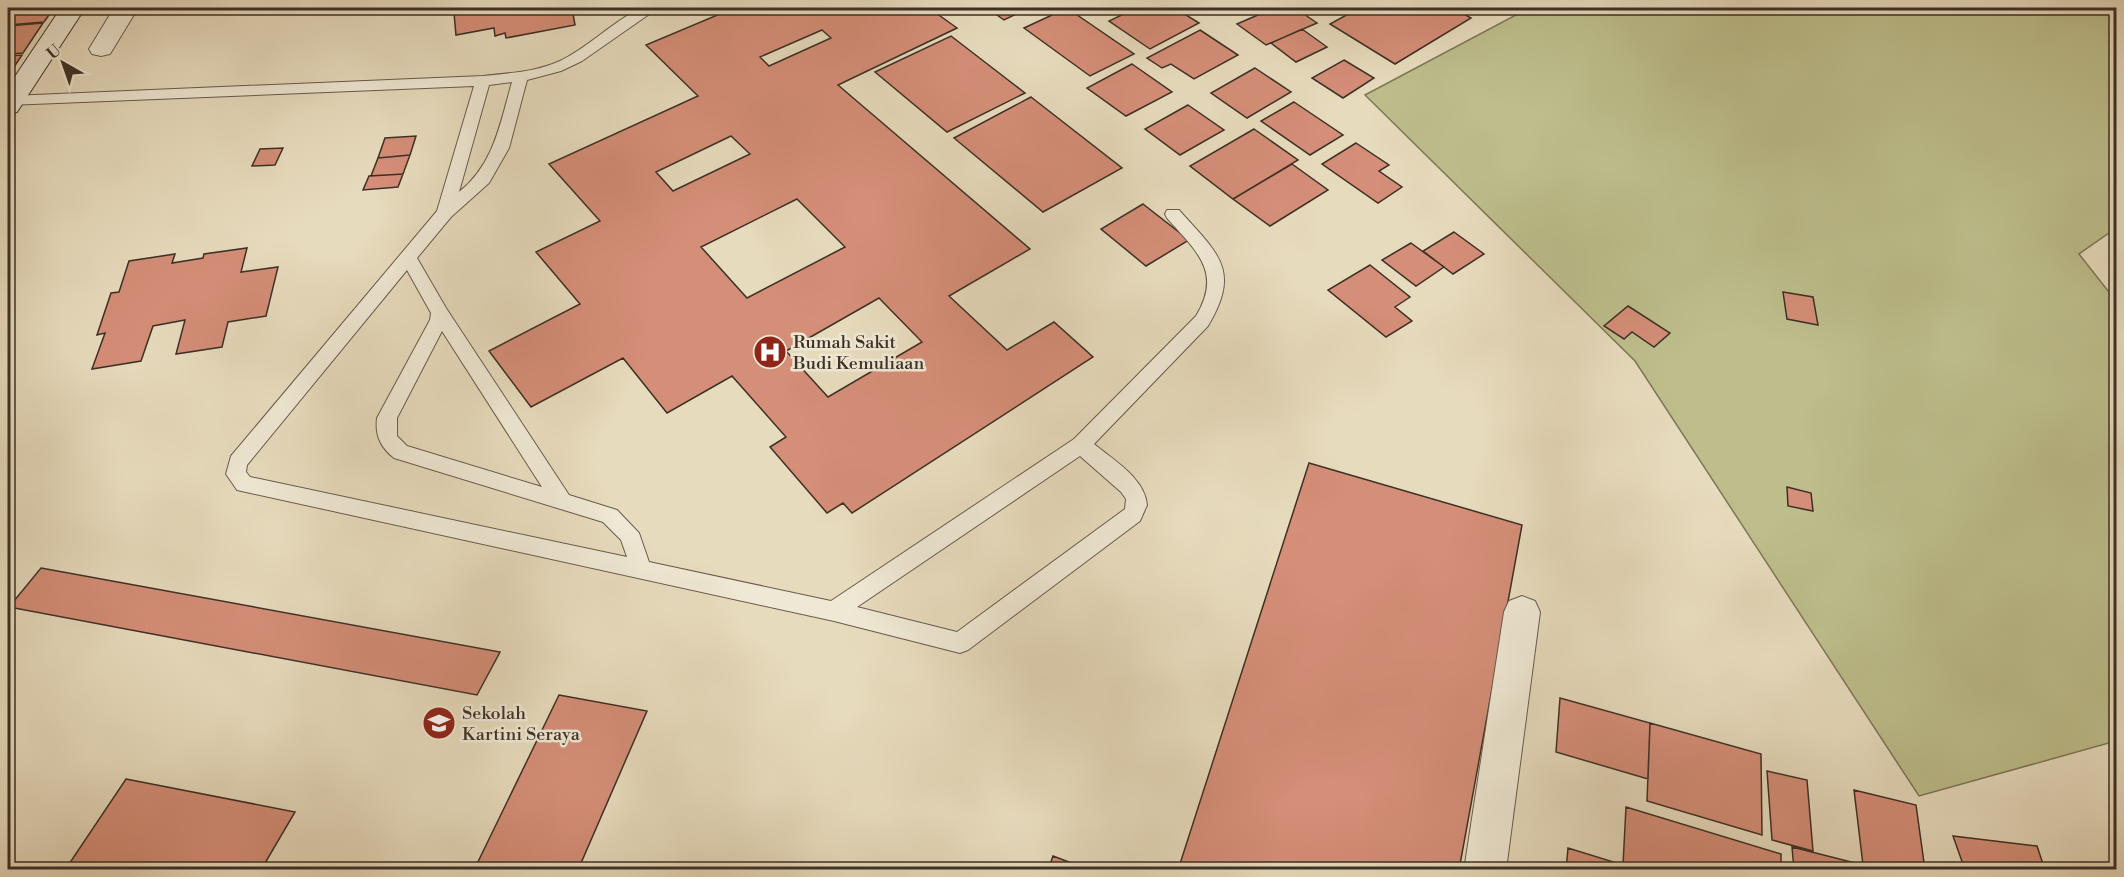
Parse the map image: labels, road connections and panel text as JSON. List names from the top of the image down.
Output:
{
  "places": {
    "hospital": ["Rumah Sakit Budi Kemuliaan"],
    "school or university": ["Sekolah Kartini Seraya"]
  },
  "north": "top left"
}
